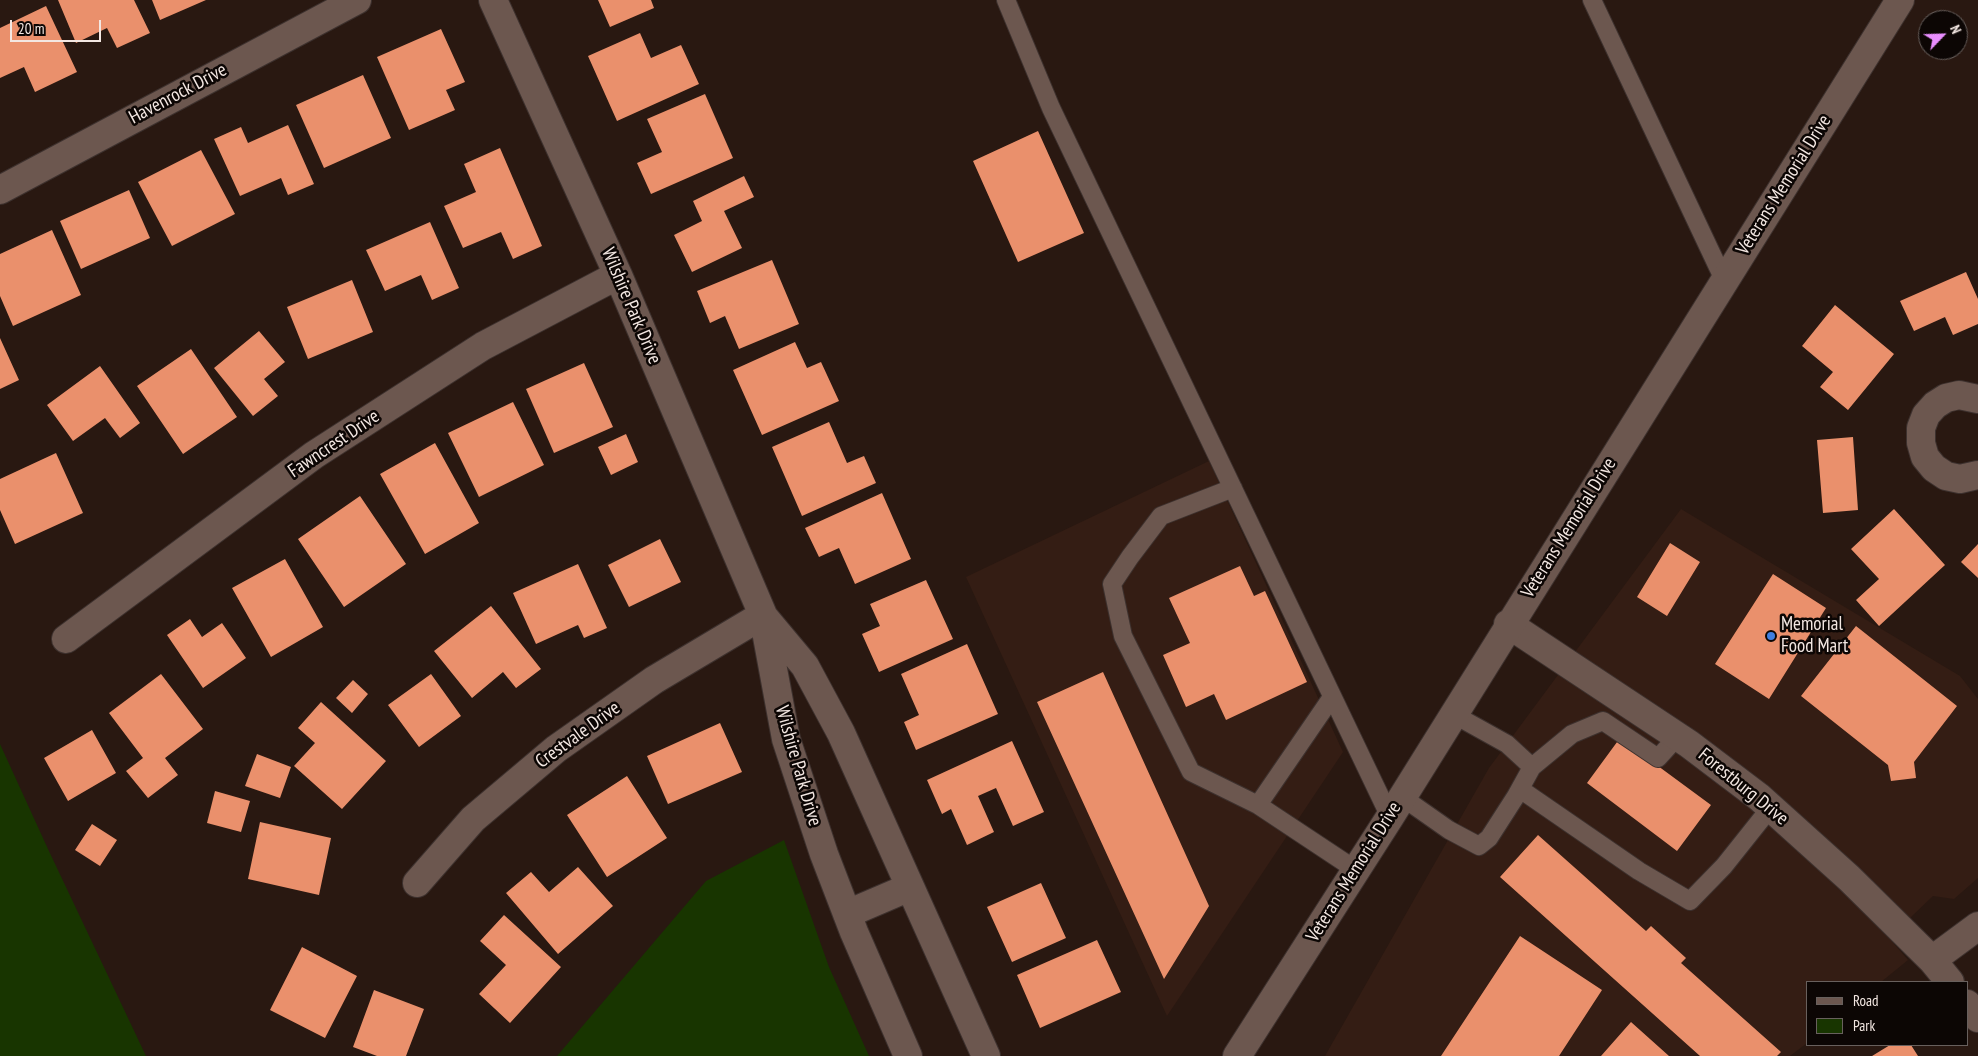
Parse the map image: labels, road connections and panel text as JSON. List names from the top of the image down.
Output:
{
  "streets": {
    "street": [
      "Havenrock Drive",
      "Veterans Memorial Drive",
      "Wilshire Park Drive",
      "Fawncrest Drive",
      "Crestvale Drive",
      "Forestburg Drive"
    ]
  },
  "crossings": [
    ["Veterans Memorial Drive", "Forestburg Drive"],
    ["Wilshire Park Drive", "Fawncrest Drive"],
    ["Wilshire Park Drive", "Crestvale Drive"]
  ],
  "places": ["Memorial Food Mart"],
  "legend": ["Road", "Park"],
  "scale_bar": "20 m",
  "north": "top right"
}
